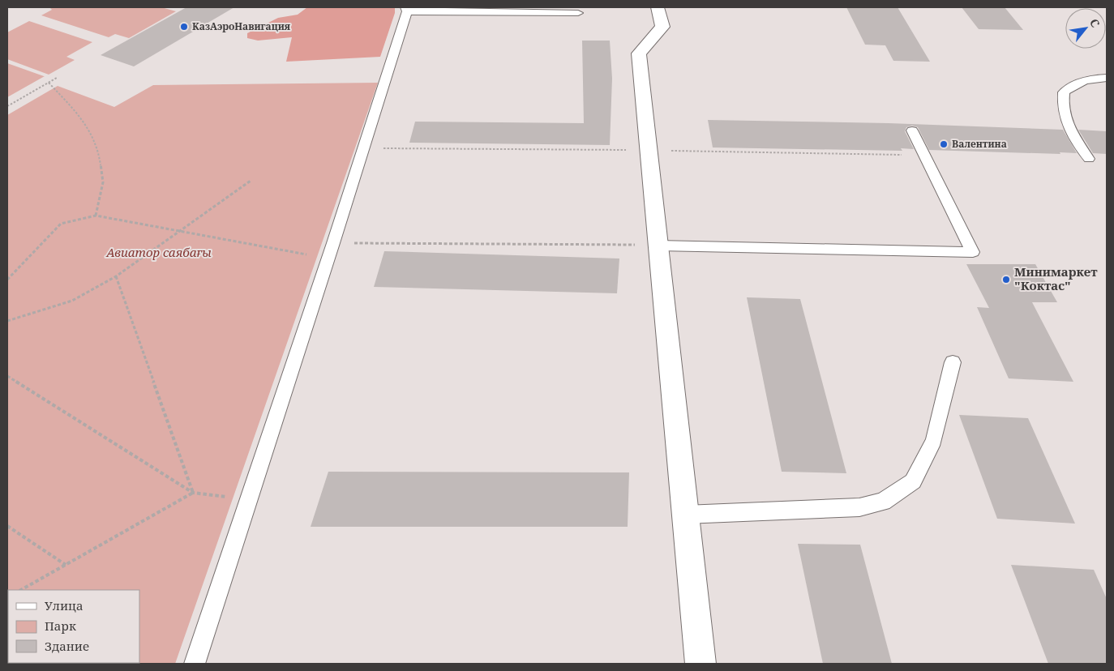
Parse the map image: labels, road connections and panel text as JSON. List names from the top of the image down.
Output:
{
  "parks": ["Авиатор саябағы"],
  "places": ["КазАэроНавигация", "Валентина", "Минимаркет \"Коктас\""],
  "legend": ["Улица", "Парк", "Здание"],
  "north": "top right"
}
